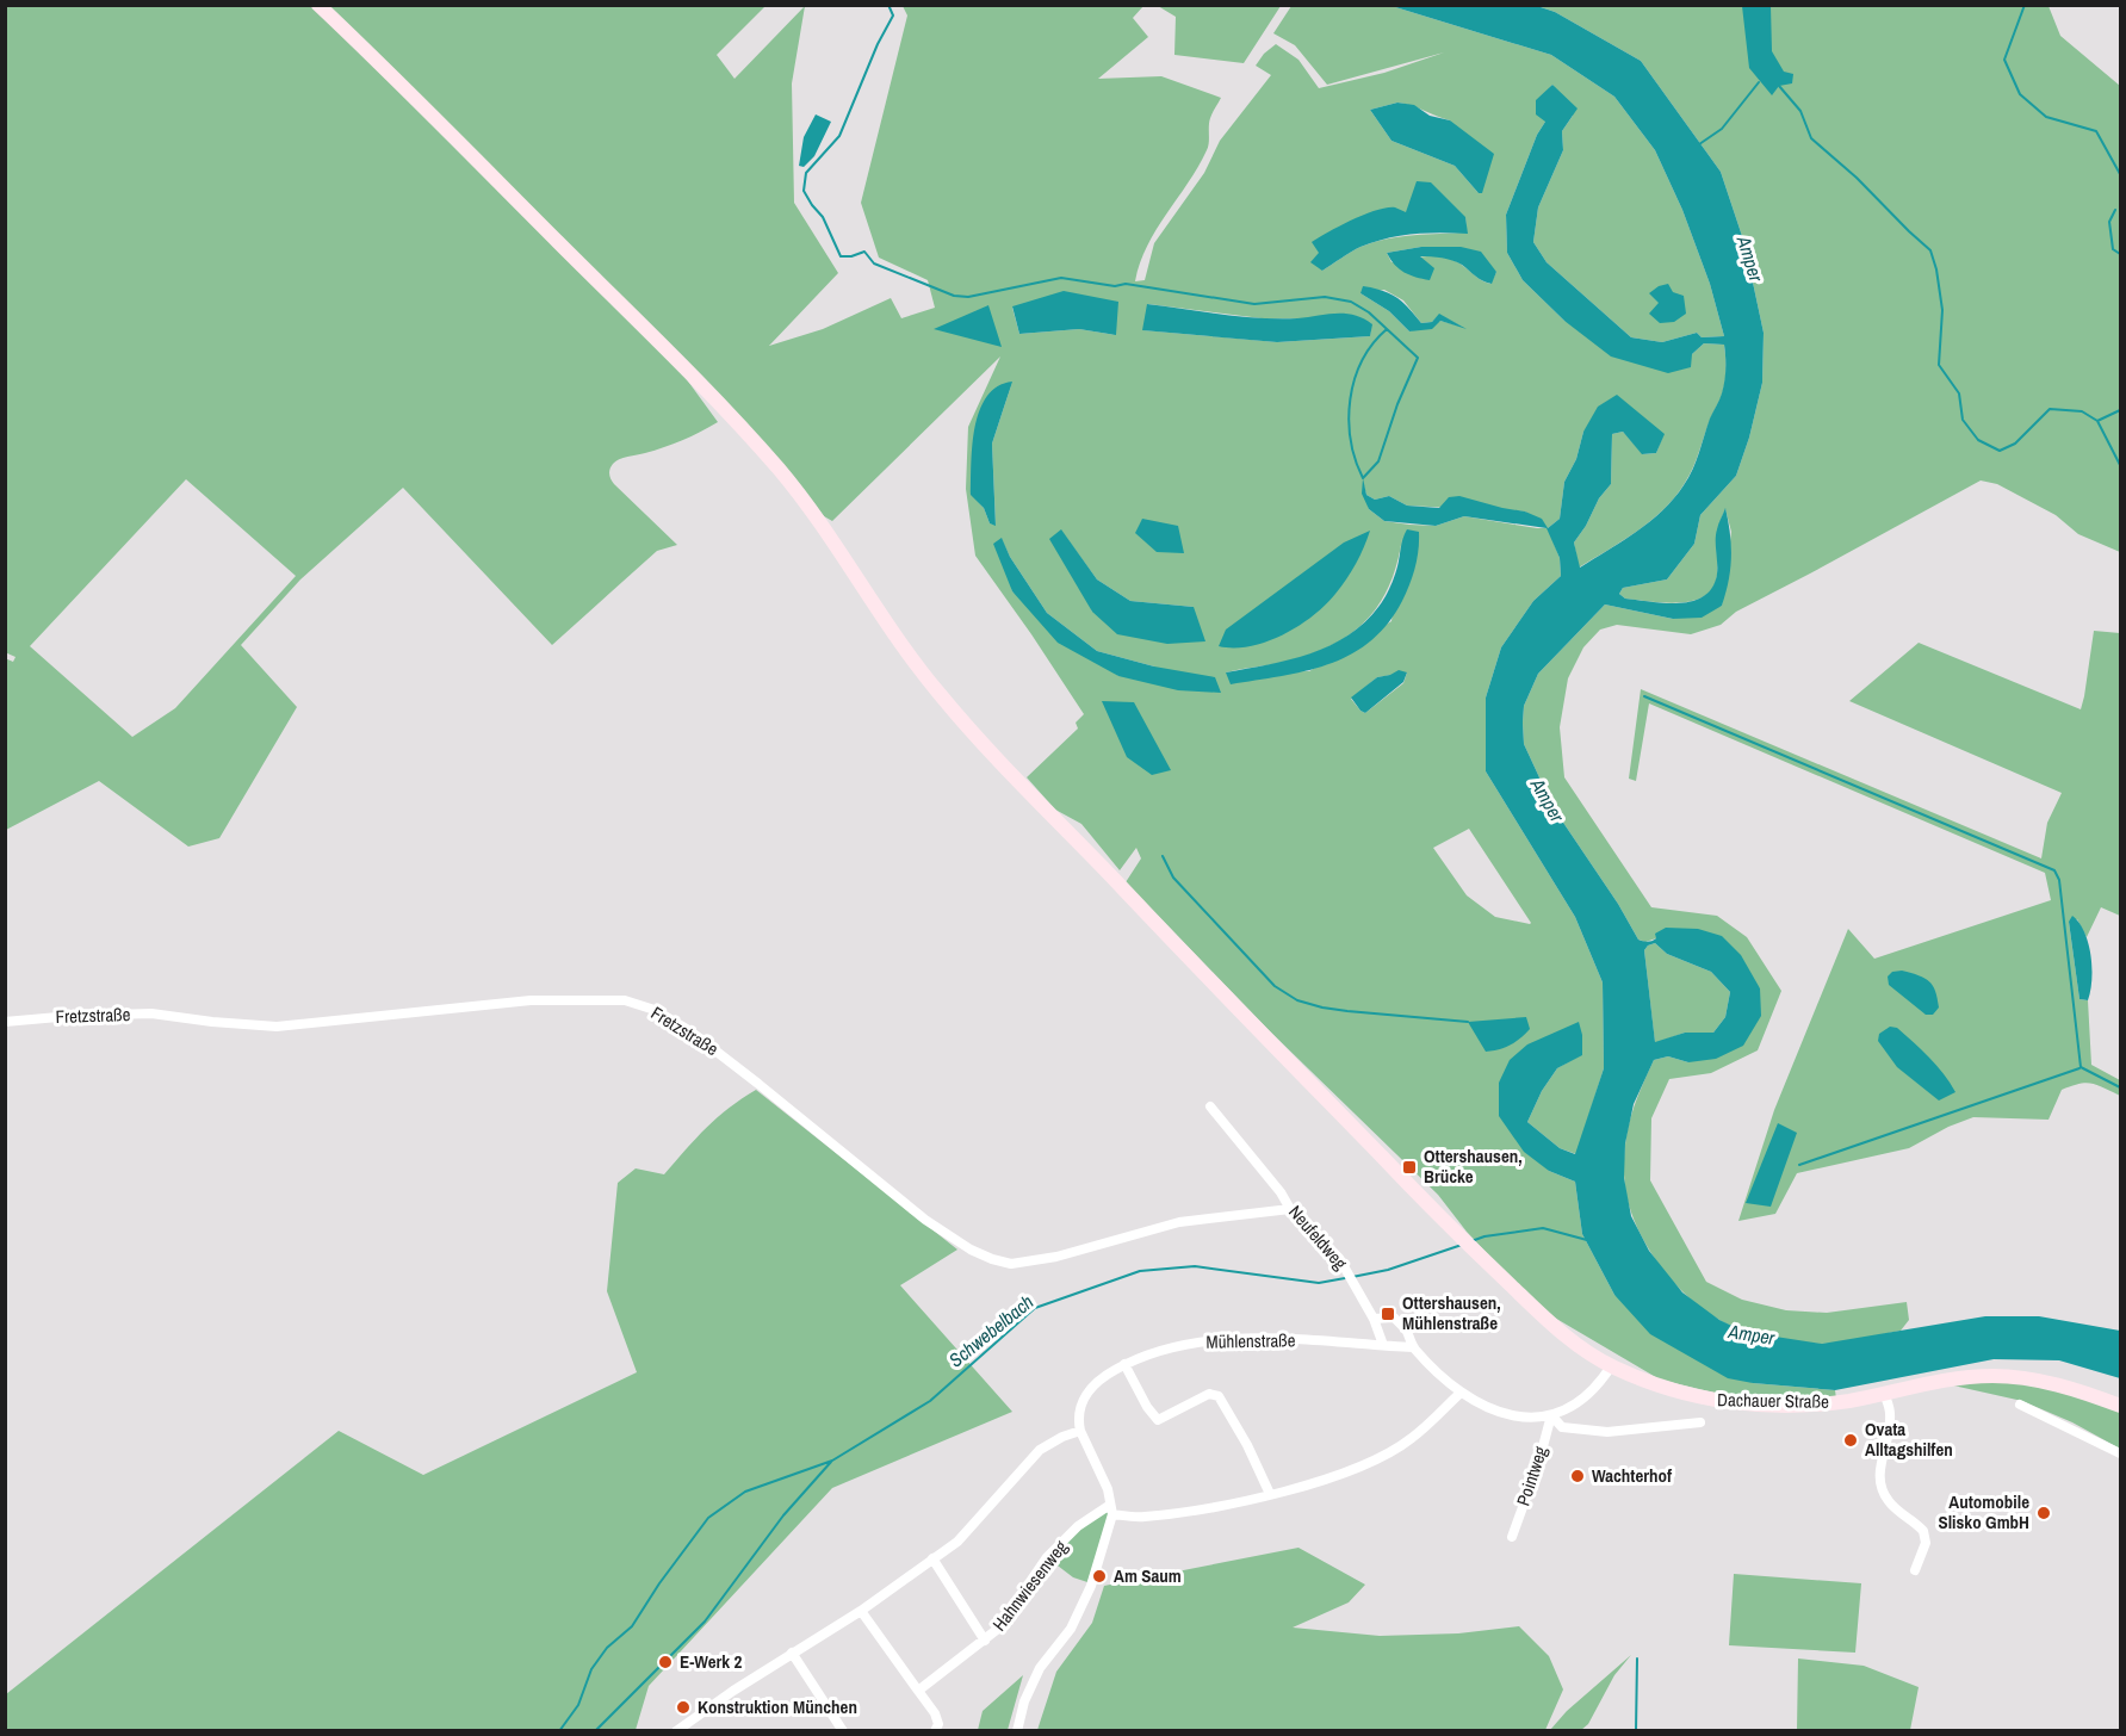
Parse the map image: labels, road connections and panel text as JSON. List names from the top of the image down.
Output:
{
  "streets": {
    "main road": ["Dachauer Straße"],
    "street": [
      "Fretzstraße",
      "Neufeldweg",
      "Mühlenstraße",
      "Pointweg",
      "Hahnwiesenweg"
    ]
  },
  "crossings": [
    ["Fretzstraße", "Neufeldweg"],
    ["Neufeldweg", "Mühlenstraße"]
  ],
  "water": ["Amper", "Schwebelbach"],
  "places": {
    "transit": ["Ottershausen, Brücke", "Ottershausen, Mühlenstraße"],
    "other": [
      "Ovata Alltagshilfen",
      "Wachterhof",
      "Automobile Slisko GmbH",
      "Am Saum",
      "E-Werk 2",
      "Konstruktion München"
    ]
  }
}
